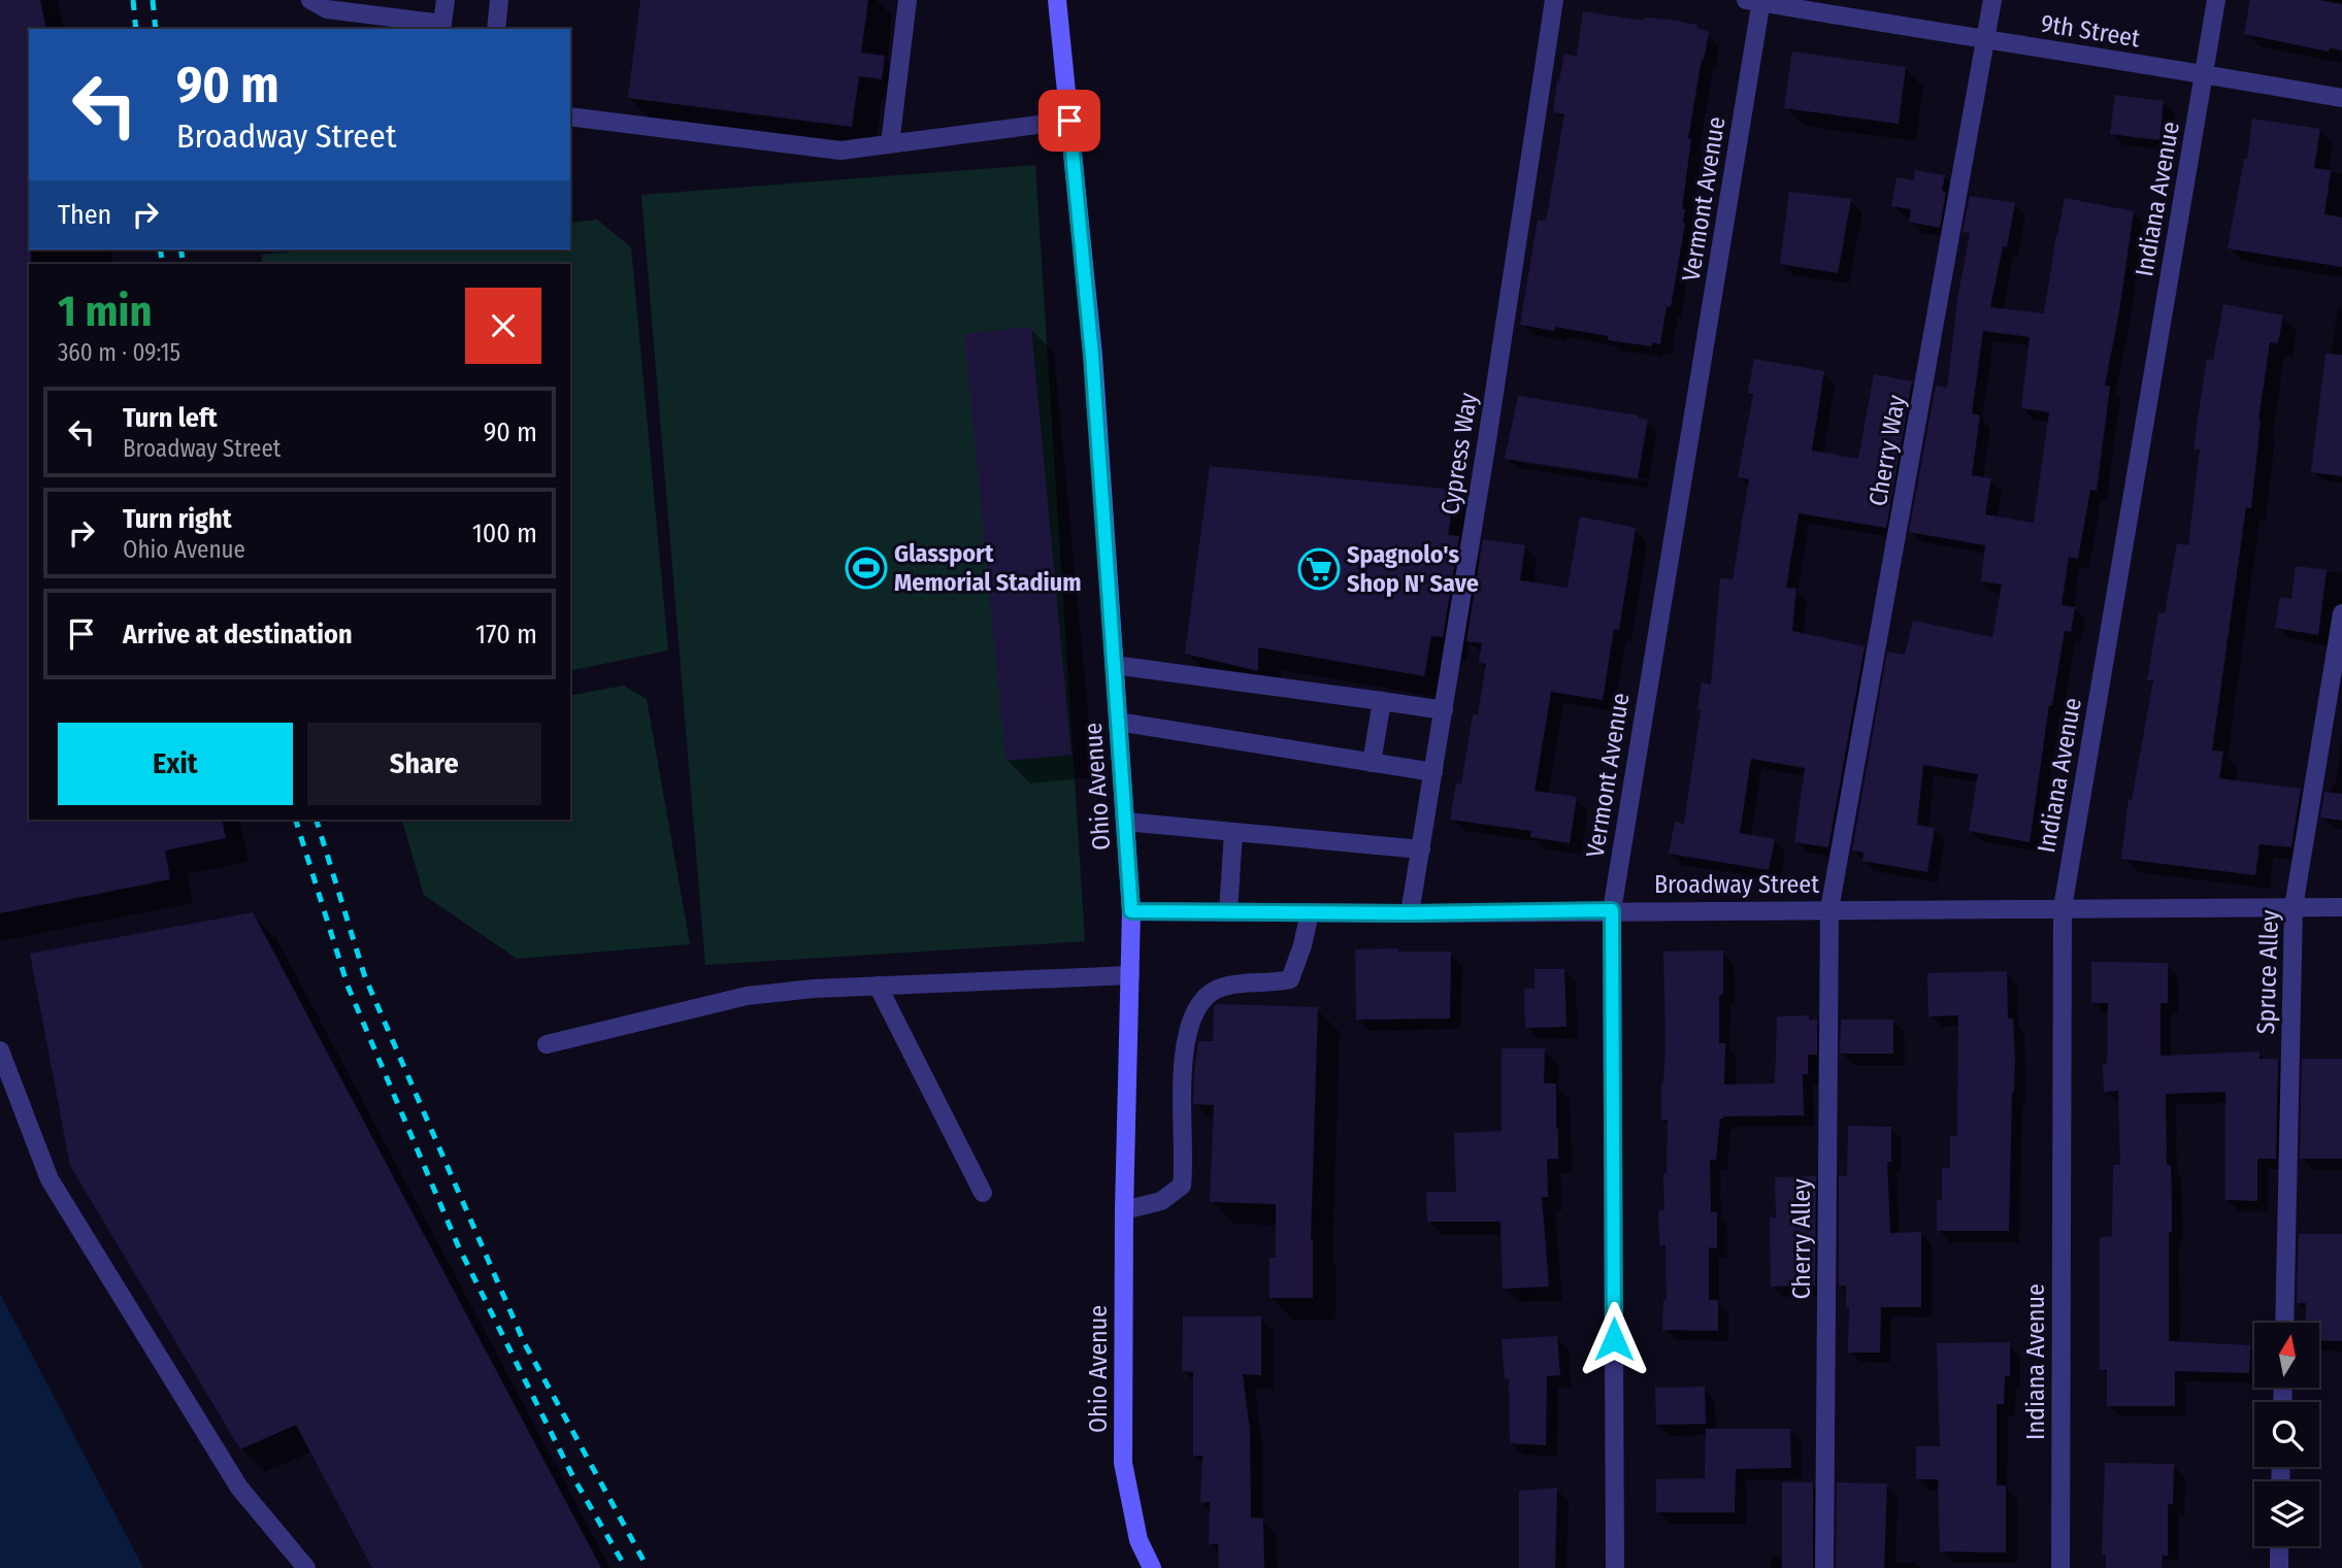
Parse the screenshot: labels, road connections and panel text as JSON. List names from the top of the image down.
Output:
{
  "streets": {
    "main road": ["Ohio Avenue"],
    "street": [
      "9th Street",
      "Vermont Avenue",
      "Indiana Avenue",
      "Cherry Way",
      "Cypress Way",
      "Broadway Street",
      "Spruce Alley",
      "Cherry Alley"
    ]
  },
  "crossings": [
    ["9th Street", "Vermont Avenue"],
    ["9th Street", "Indiana Avenue"],
    ["9th Street", "Cherry Way"],
    ["Vermont Avenue", "Broadway Street"],
    ["Indiana Avenue", "Broadway Street"],
    ["Cherry Way", "Broadway Street"],
    ["Cherry Way", "Cherry Alley"],
    ["Cypress Way", "Broadway Street"],
    ["Ohio Avenue", "Broadway Street"],
    ["Broadway Street", "Spruce Alley"],
    ["Broadway Street", "Cherry Alley"]
  ],
  "places": {
    "sports": ["Glassport Memorial Stadium"],
    "supermarket": ["Spagnolo's Shop N' Save"]
  },
  "north": "top",
  "page": {
    "turn": ["90 m", "Broadway Street"],
    "then": "Then",
    "heading": ["1 min", "360 m · 09:15"],
    "list": [
      {
        "name": "Turn left",
        "note": "Broadway Street",
        "value": "90 m"
      },
      {
        "name": "Turn right",
        "note": "Ohio Avenue",
        "value": "100 m"
      },
      {
        "name": "Arrive at destination",
        "value": "170 m"
      }
    ],
    "buttons": ["Exit", "Share"]
  }
}
